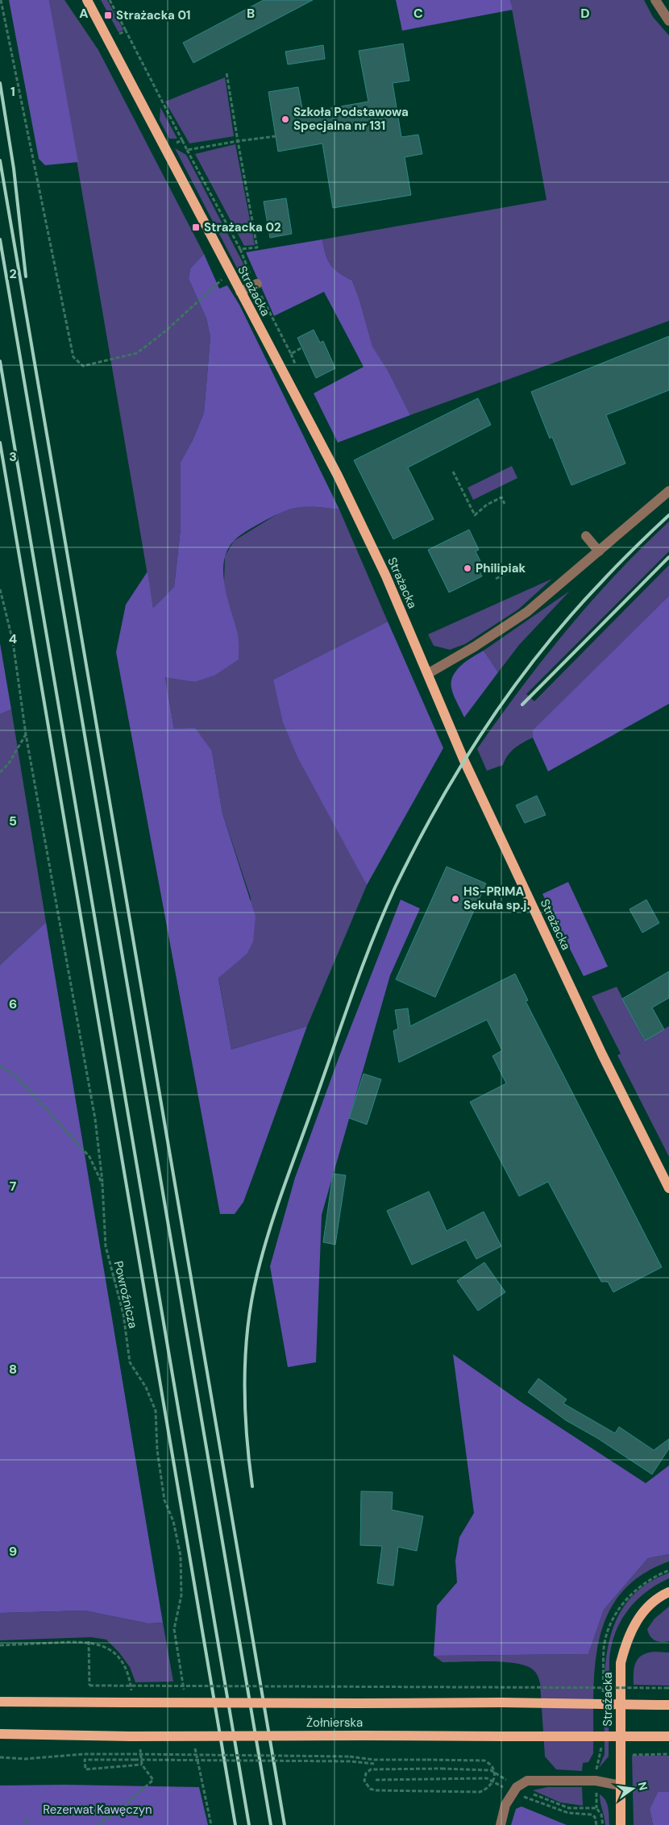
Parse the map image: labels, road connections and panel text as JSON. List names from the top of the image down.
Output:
{
  "streets": {
    "main road": ["Strażacka", "Żołnierska"],
    "path": ["Powroźnicza"]
  },
  "parks": ["Rezerwat Kawęczyn"],
  "places": {
    "transit": ["Strażacka 01", "Strażacka 02"],
    "other": ["Szkoła Podstawowa Specjalna nr 131", "Philipiak", "HS-PRIMA Sekuła sp.j."]
  },
  "north": "right",
  "grid": {
    "columns": [
      "A",
      "B",
      "C",
      "D"
    ],
    "rows": [
      "1",
      "2",
      "3",
      "4",
      "5",
      "6",
      "7",
      "8",
      "9"
    ]
  }
}
